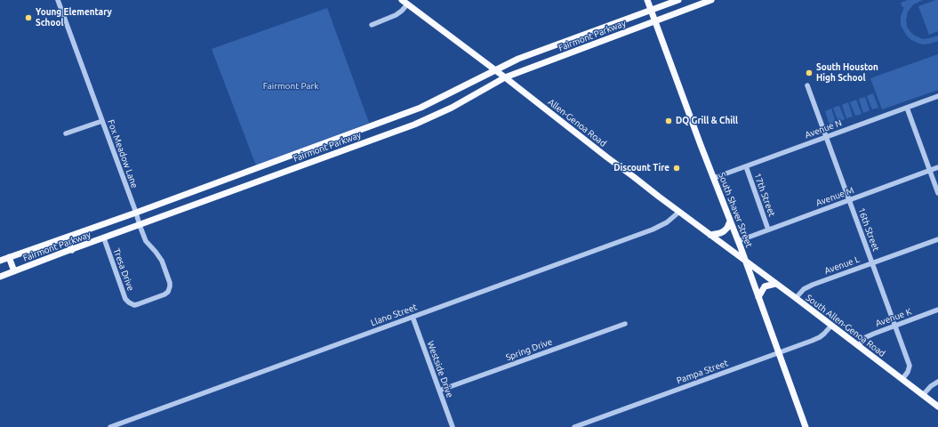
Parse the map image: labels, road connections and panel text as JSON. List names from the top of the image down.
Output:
{
  "streets": {
    "main road": [
      "Fairmont Parkway",
      "Allen-Genoa Road",
      "South Shaver Street",
      "South Allen-Genoa Road"
    ],
    "street": [
      "Avenue N",
      "Fox Meadow Lane",
      "17th Street",
      "Avenue M",
      "16th Street",
      "Avenue L",
      "Tresa Drive",
      "Llano Street",
      "Avenue K",
      "Spring Drive",
      "Westside Drive",
      "Pampa Street"
    ]
  },
  "crossings": [
    ["Fairmont Parkway", "Allen-Genoa Road"],
    ["Fairmont Parkway", "Fox Meadow Lane"],
    ["Fairmont Parkway", "South Shaver Street"],
    ["Fairmont Parkway", "Tresa Drive"],
    ["Allen-Genoa Road", "South Shaver Street"],
    ["Allen-Genoa Road", "Llano Street"],
    ["Allen-Genoa Road", "South Allen-Genoa Road"],
    ["Avenue N", "17th Street"],
    ["Avenue N", "South Shaver Street"],
    ["Avenue N", "16th Street"],
    ["Fox Meadow Lane", "Tresa Drive"],
    ["17th Street", "Avenue M"],
    ["Avenue M", "South Shaver Street"],
    ["Avenue M", "16th Street"],
    ["South Shaver Street", "South Allen-Genoa Road"],
    ["South Shaver Street", "Pampa Street"],
    ["16th Street", "Avenue L"],
    ["16th Street", "Avenue K"],
    ["16th Street", "South Allen-Genoa Road"],
    ["Avenue L", "South Allen-Genoa Road"],
    ["Llano Street", "Westside Drive"],
    ["Avenue K", "South Allen-Genoa Road"],
    ["South Allen-Genoa Road", "Pampa Street"],
    ["Spring Drive", "Westside Drive"]
  ],
  "parks": ["Fairmont Park"],
  "places": [
    "Young Elementary School",
    "South Houston High School",
    "DQ Grill & Chill",
    "Discount Tire"
  ]
}
